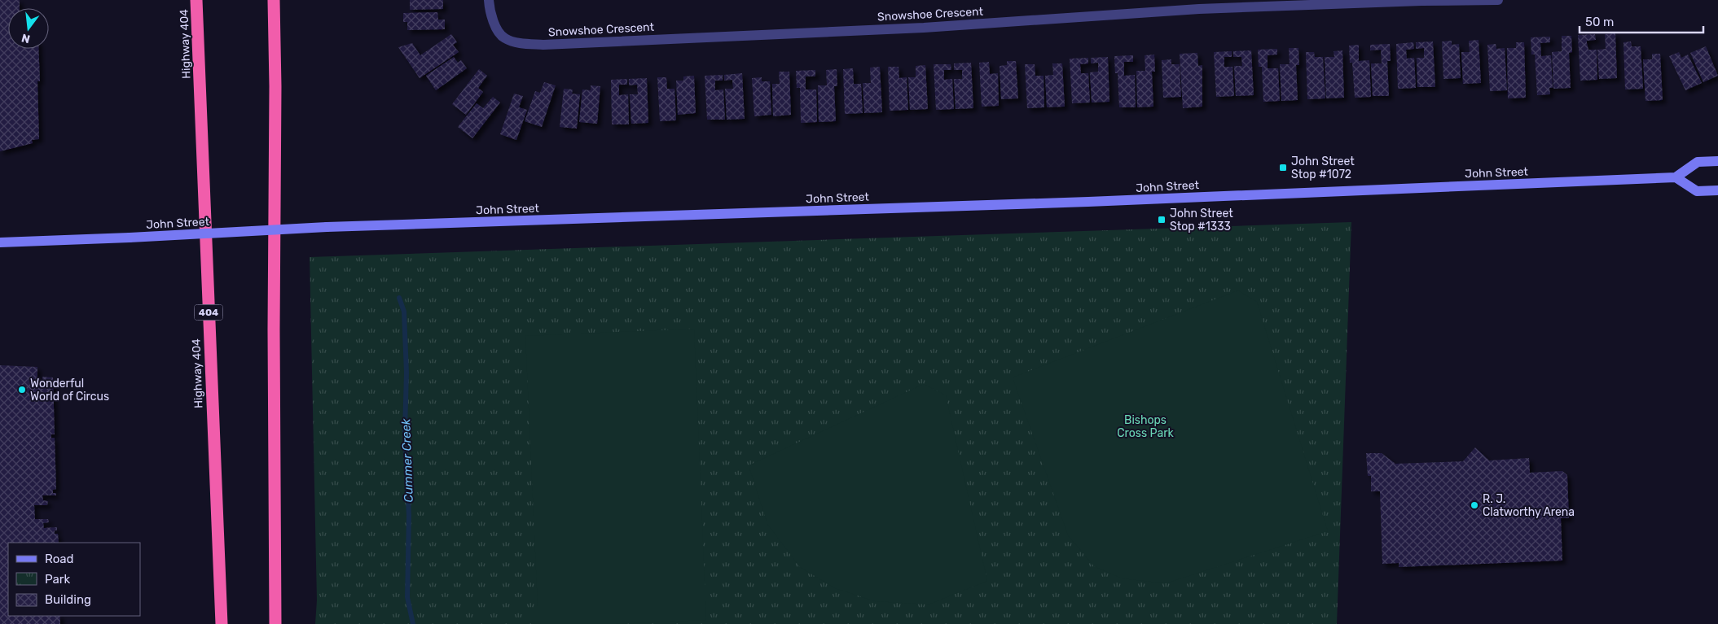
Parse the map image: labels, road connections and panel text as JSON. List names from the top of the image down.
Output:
{
  "streets": {
    "highway": ["Highway 404", "404"],
    "main road": ["John Street"],
    "street": ["Snowshoe Crescent"]
  },
  "water": ["Cummer Creek"],
  "parks": ["Bishops Cross Park"],
  "places": {
    "transit": ["John Street Stop #1072", "John Street Stop #1333"],
    "other": ["Wonderful World of Circus", "R. J. Clatworthy Arena"]
  },
  "legend": ["Road", "Park", "Building"],
  "scale_bar": "50 m",
  "north": "bottom"
}
